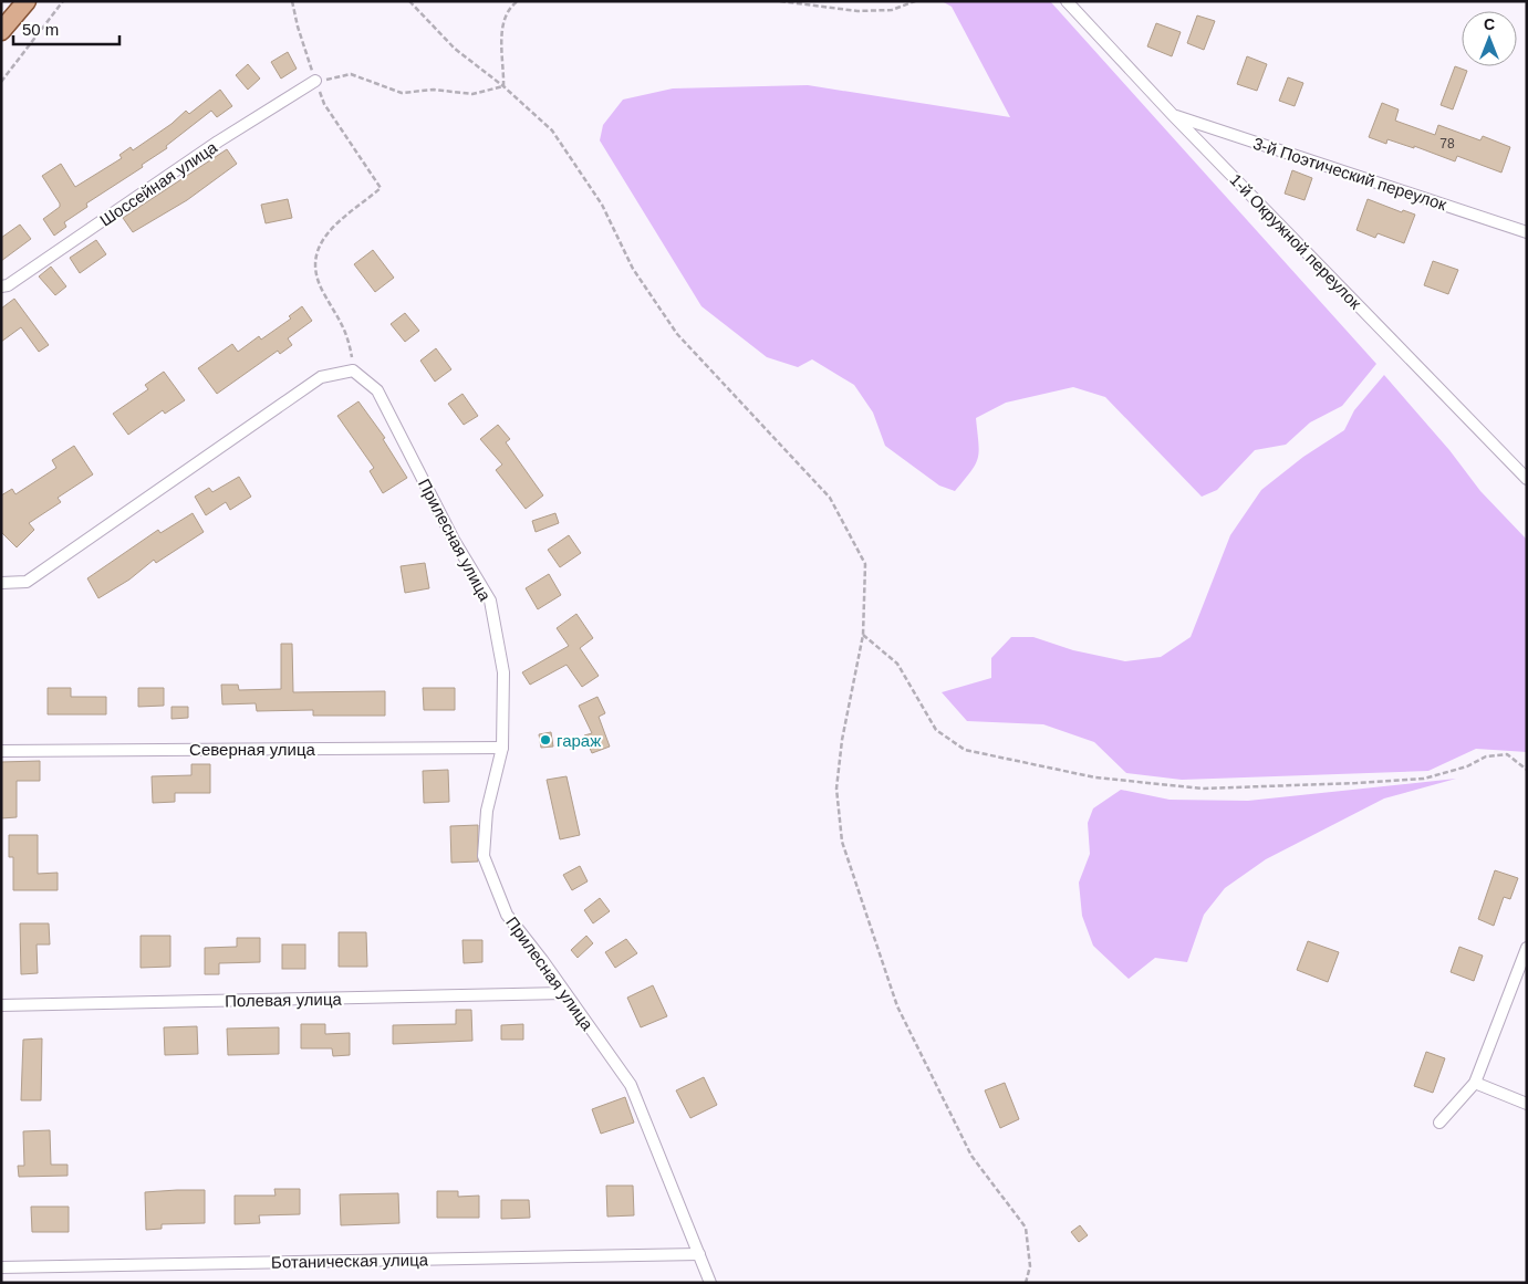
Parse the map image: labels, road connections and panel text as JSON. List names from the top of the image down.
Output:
{
  "streets": {
    "street": [
      "3-й Поэтический переулок",
      "Шоссейная улица",
      "1-й Окружной переулок",
      "Прилесная улица",
      "Северная улица",
      "Полевая улица",
      "Ботаническая улица"
    ]
  },
  "crossings": [
    ["3-й Поэтический переулок", "1-й Окружной переулок"],
    ["Прилесная улица", "Северная улица"],
    ["Прилесная улица", "Полевая улица"],
    ["Прилесная улица", "Ботаническая улица"]
  ],
  "places": ["гараж"],
  "house_numbers": ["78"],
  "scale_bar": "50 m",
  "north": "top"
}
